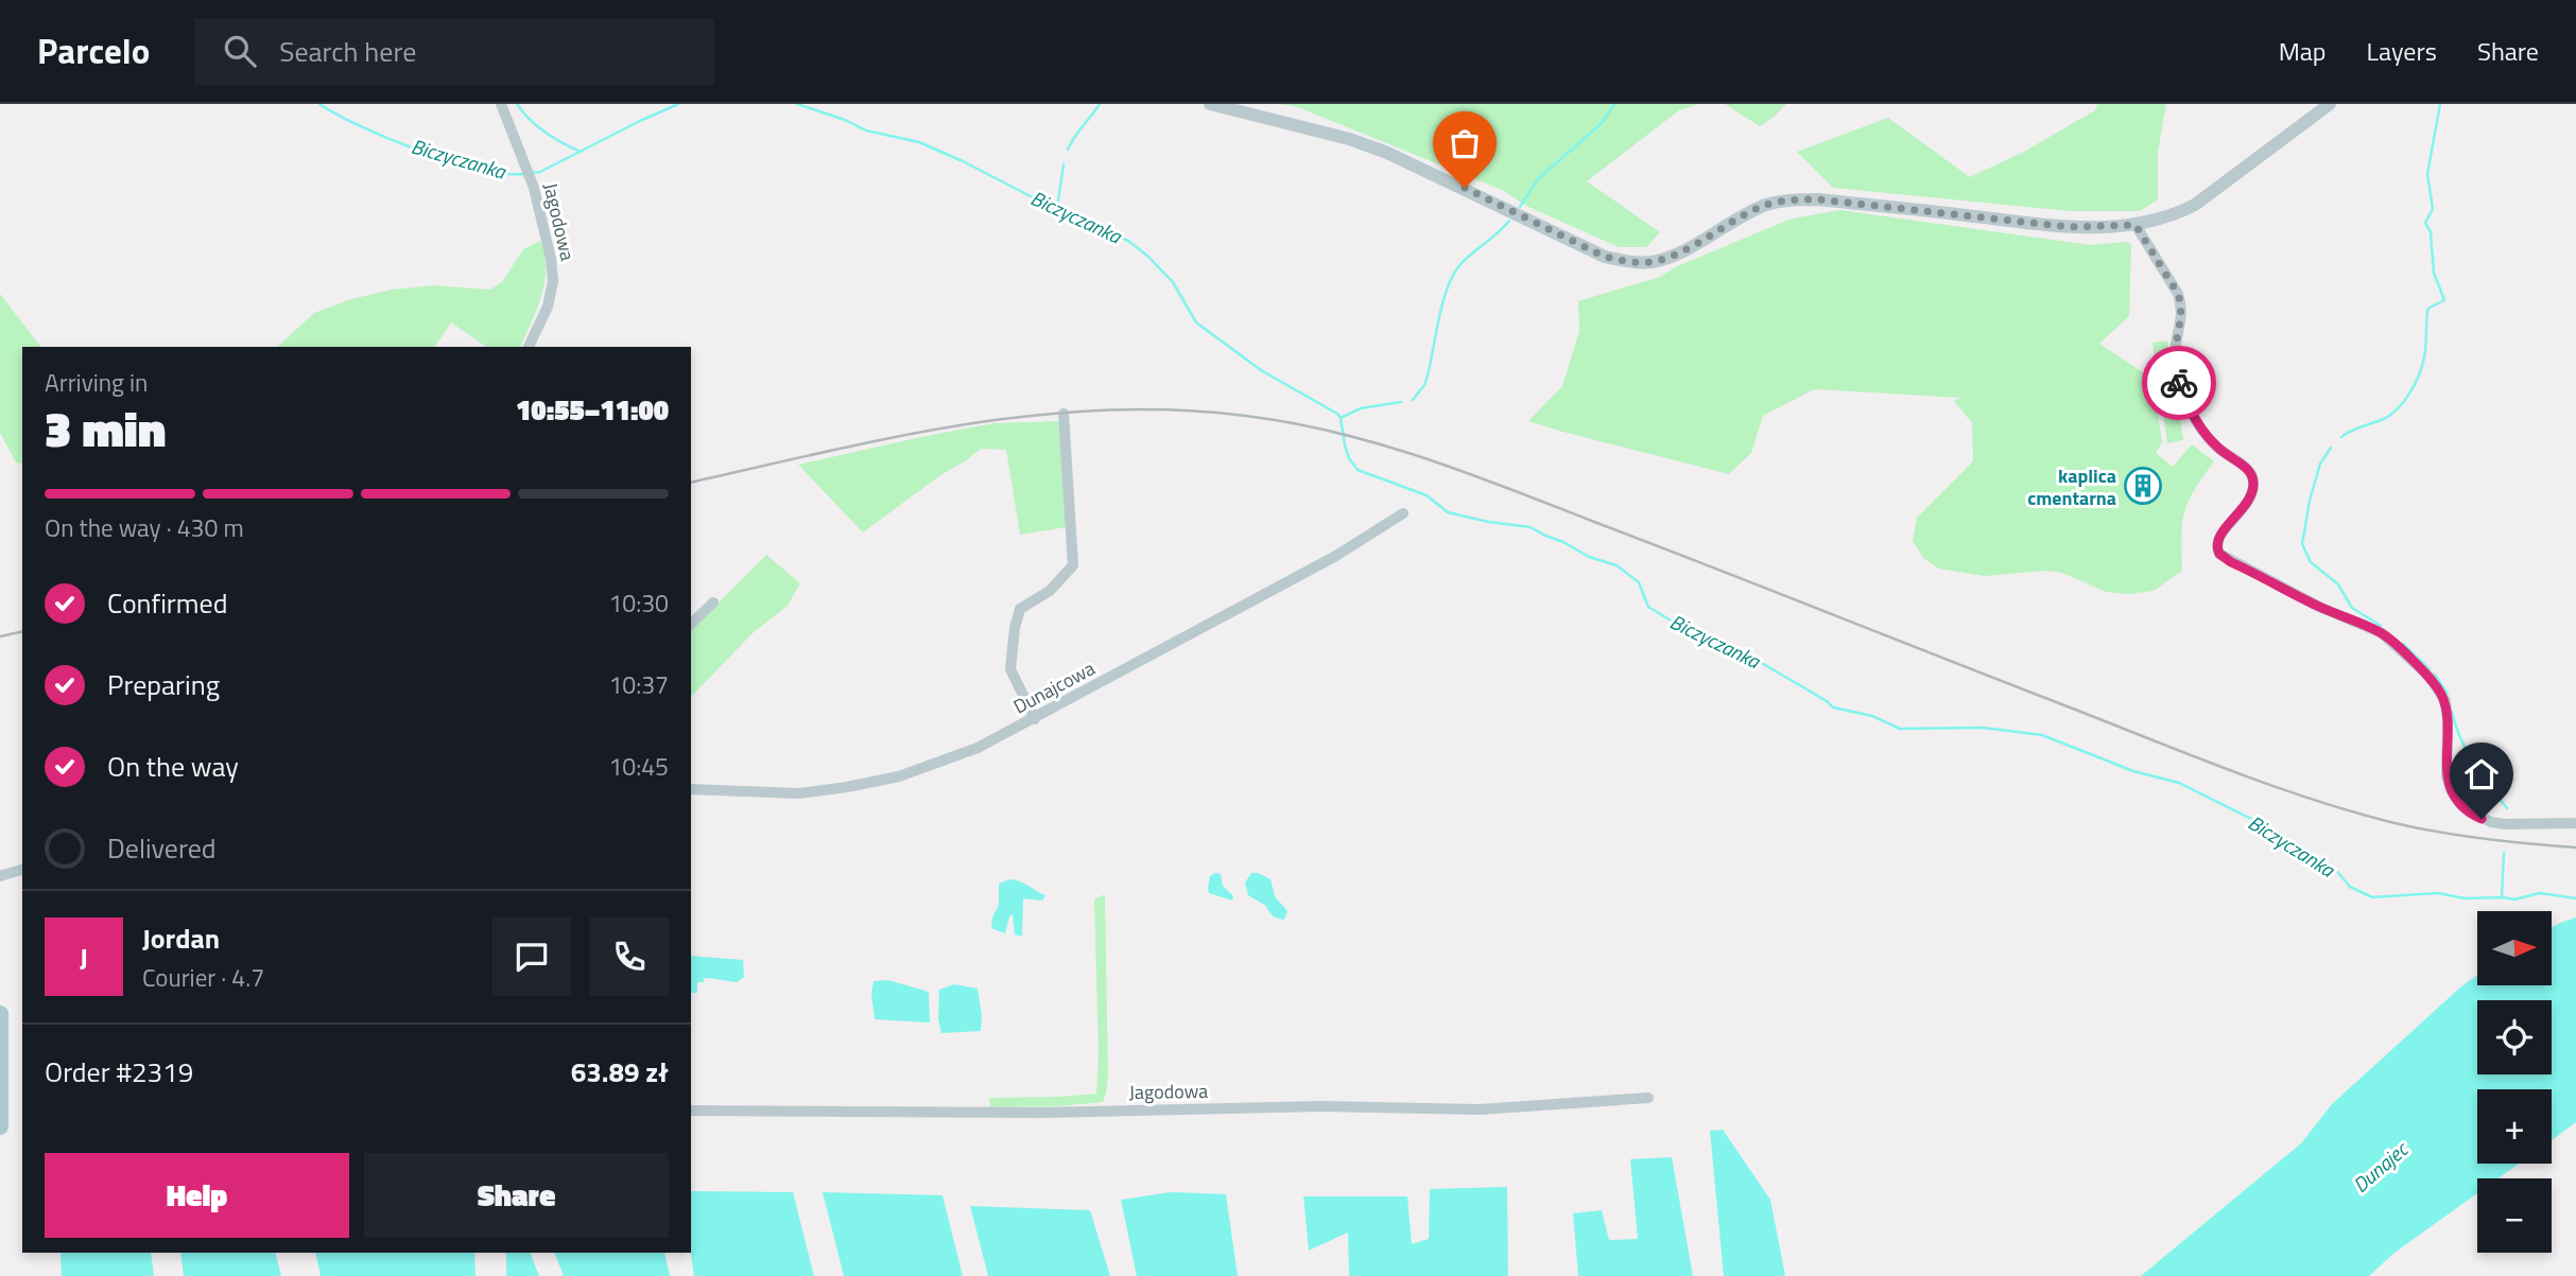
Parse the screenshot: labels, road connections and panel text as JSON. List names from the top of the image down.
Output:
{
  "streets": {
    "street": ["Jagodowa", "Dunajcowa"]
  },
  "water": ["Biczyczanka", "Dunajec"],
  "places": {
    "building": ["kaplica cmentarna"]
  },
  "north": "right",
  "page": {
    "header": "Parcelo",
    "search": "Search here",
    "nav": ["Map", "Layers", "Share"],
    "heading": ["3 min", "Arriving in", "10:55–11:00"],
    "panel": [
      "Jordan",
      "Courier · 4.7",
      "Order #2319",
      "63.89 zł"
    ],
    "bar": "On the way · 430 m",
    "list": [
      ["Confirmed", "10:30"],
      ["Preparing", "10:37"],
      ["On the way", "10:45"],
      "Delivered"
    ],
    "map_buttons": ["+", "−"],
    "round": "J",
    "buttons": ["Help", "Share"]
  }
}
